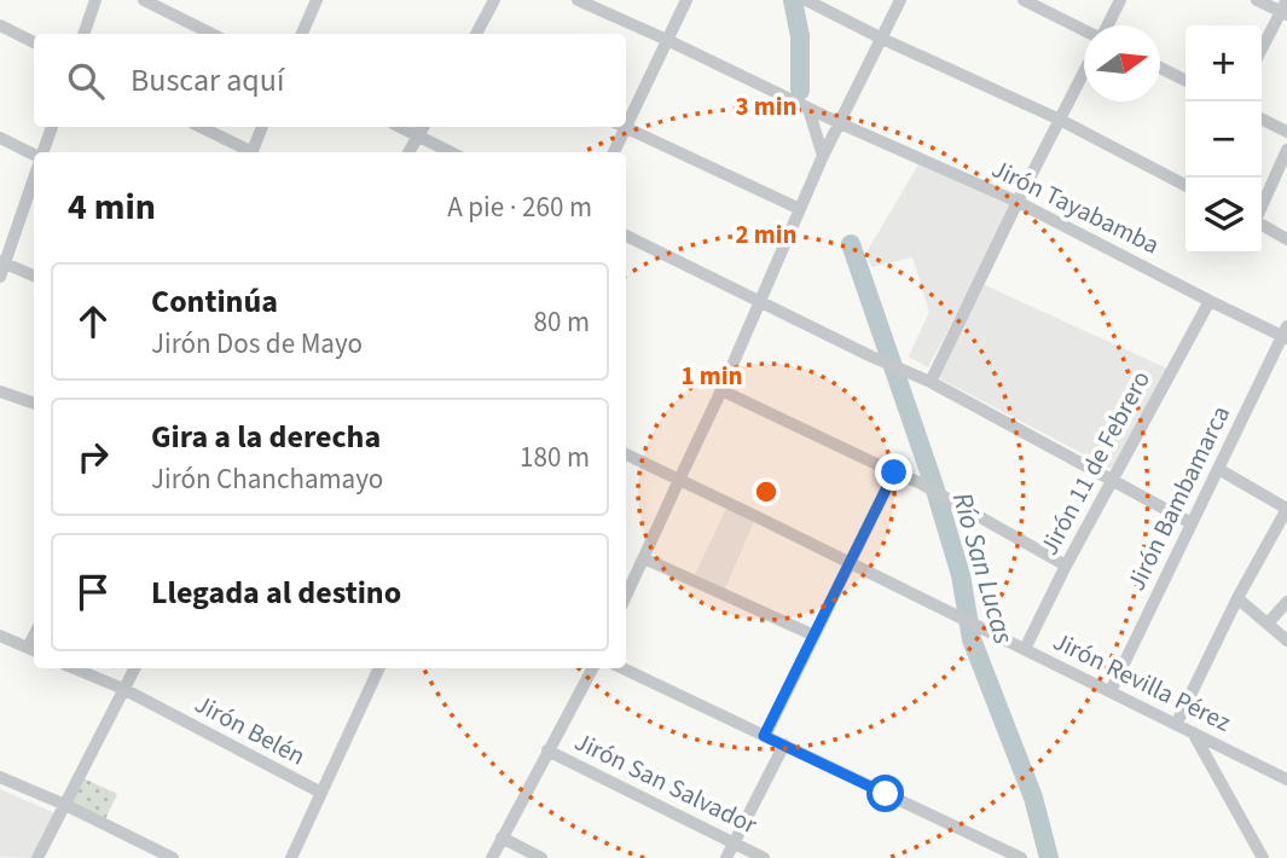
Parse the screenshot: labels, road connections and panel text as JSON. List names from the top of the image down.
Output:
{
  "streets": {
    "street": [
      "Jirón Tayabamba",
      "Jirón 11 de Febrero",
      "Jirón Bambamarca",
      "Jirón Revilla Pérez",
      "Jirón Belén",
      "Jirón San Salvador"
    ]
  },
  "crossings": [
    ["Jirón Tayabamba", "Jirón 11 de Febrero"],
    ["Jirón Tayabamba", "Jirón Bambamarca"],
    ["Jirón 11 de Febrero", "Jirón Revilla Pérez"],
    ["Jirón Bambamarca", "Jirón Revilla Pérez"]
  ],
  "water": ["Río San Lucas"],
  "north": "right",
  "page": {
    "map_buttons": ["+", "−"],
    "search": "Buscar aquí",
    "heading": ["4 min", "A pie · 260 m"],
    "list": [
      ["Continúa", "Jirón Dos de Mayo", "80 m"],
      ["Gira a la derecha", "Jirón Chanchamayo", "180 m"],
      "Llegada al destino"
    ]
  },
  "rings": ["3 min", "2 min", "1 min"]
}
